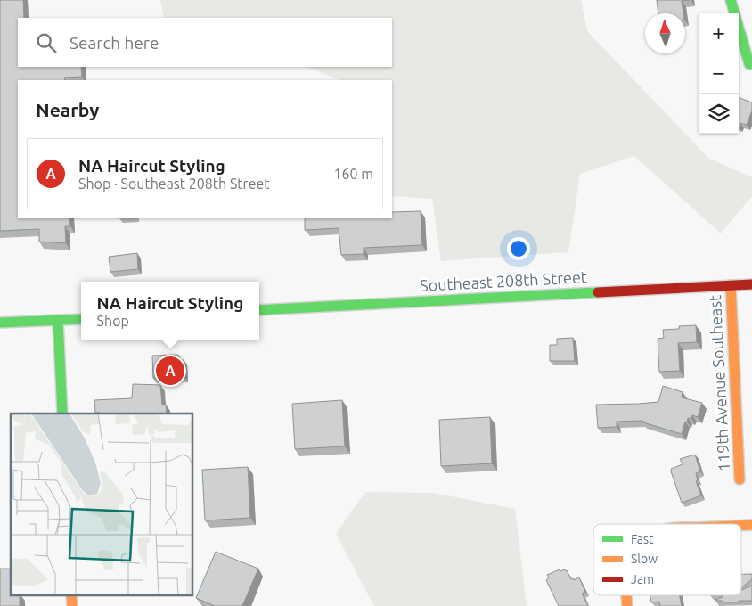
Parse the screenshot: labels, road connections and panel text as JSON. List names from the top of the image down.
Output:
{
  "streets": {
    "main road": ["Southeast 208th Street", "119th Avenue Southeast"]
  },
  "crossings": [
    ["Southeast 208th Street", "119th Avenue Southeast"]
  ],
  "legend": ["Fast", "Slow", "Jam"],
  "north": "top",
  "page": {
    "map_buttons": ["+", "−"],
    "search": "Search here",
    "heading": "Nearby",
    "list": [
      {
        "mark": "A",
        "name": "NA Haircut Styling",
        "note": "Shop · Southeast 208th Street",
        "value": "160 m"
      }
    ],
    "popup": ["NA Haircut Styling", "Shop"],
    "pins": "A"
  }
}
